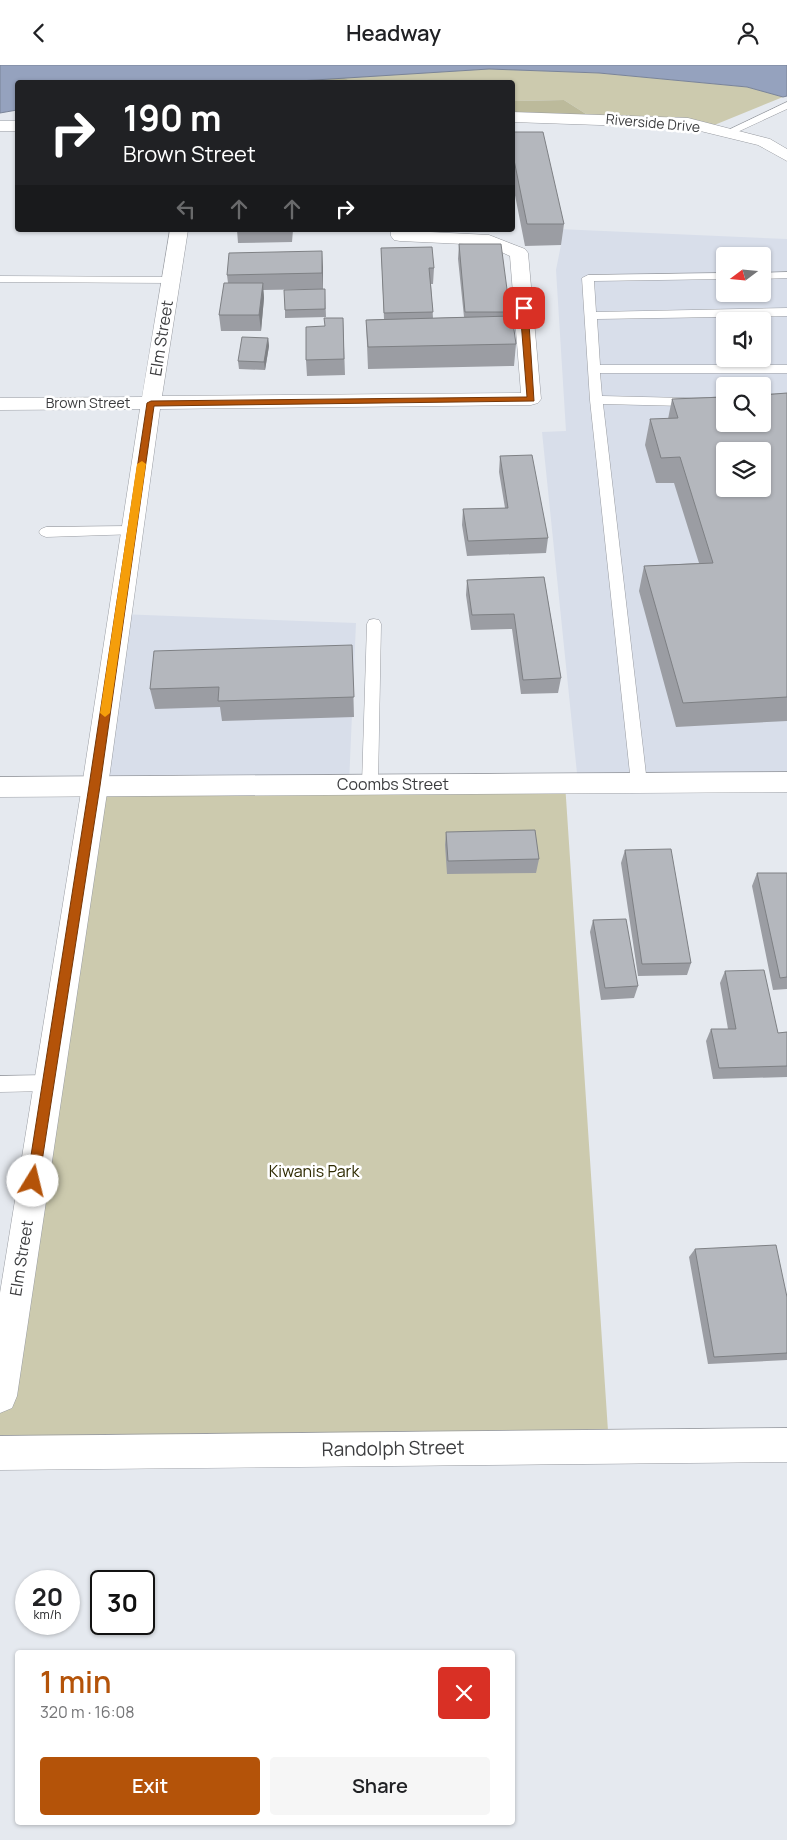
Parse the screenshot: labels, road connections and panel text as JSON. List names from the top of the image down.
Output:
{
  "streets": {
    "street": [
      "Riverside Drive",
      "Elm Street",
      "Brown Street",
      "Coombs Street",
      "Randolph Street"
    ]
  },
  "crossings": [
    ["Elm Street", "Brown Street"],
    ["Elm Street", "Coombs Street"]
  ],
  "parks": ["Kiwanis Park"],
  "north": "left",
  "page": {
    "header": "Headway",
    "turn": ["190 m", "Brown Street"],
    "speed": "20 km/h",
    "limit": "30",
    "heading": ["1 min", "320 m · 16:08"],
    "buttons": ["Exit", "Share"]
  }
}
